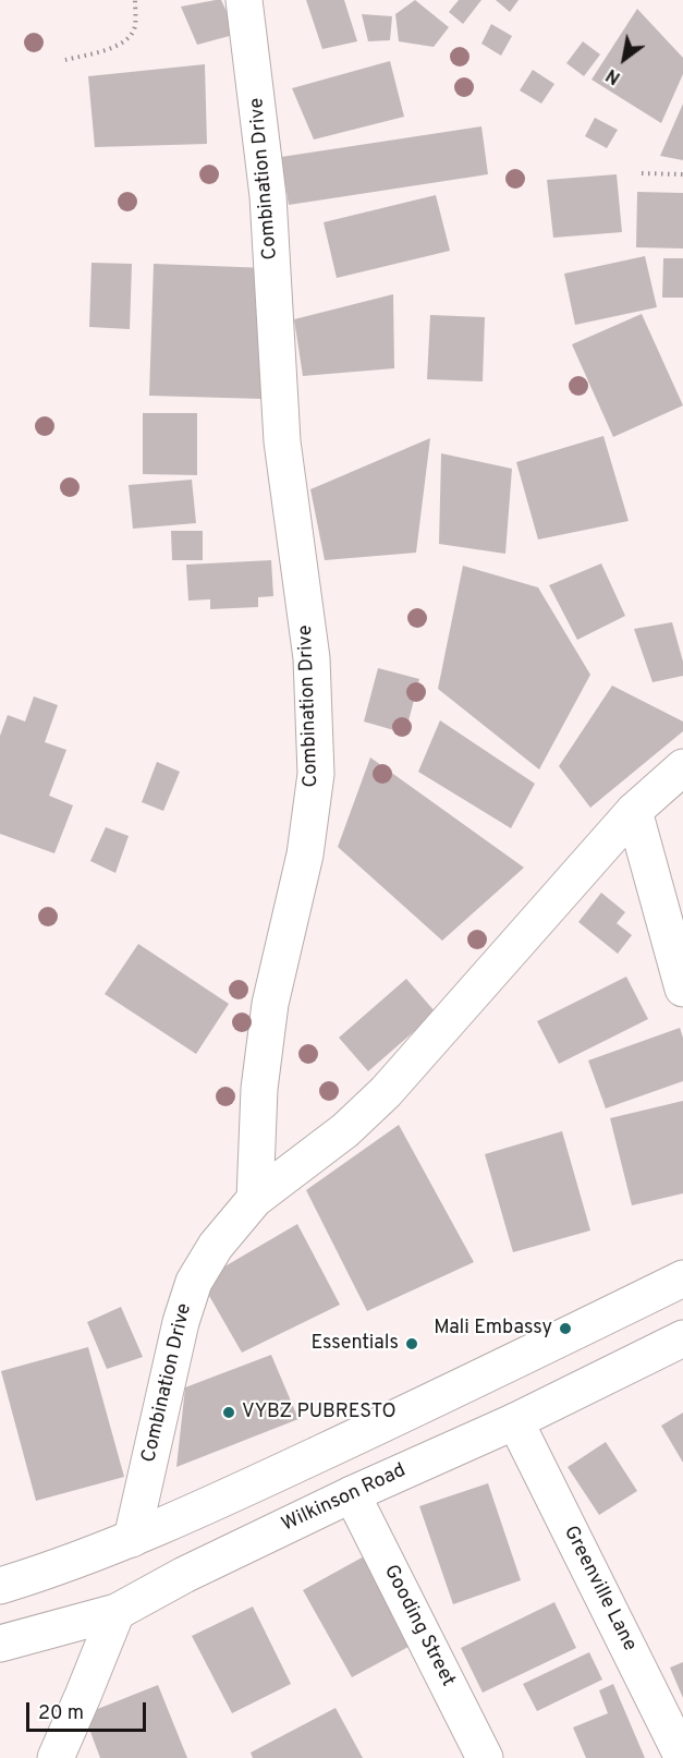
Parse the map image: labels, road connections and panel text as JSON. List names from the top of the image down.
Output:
{
  "streets": {
    "street": [
      "Combination Drive",
      "Wilkinson Road",
      "Greenville Lane",
      "Gooding Street"
    ]
  },
  "crossings": [
    ["Wilkinson Road", "Greenville Lane"],
    ["Wilkinson Road", "Gooding Street"]
  ],
  "places": ["Mali Embassy", "Essentials", "VYBZ PUBRESTO"],
  "scale_bar": "20 m",
  "north": "bottom left"
}
